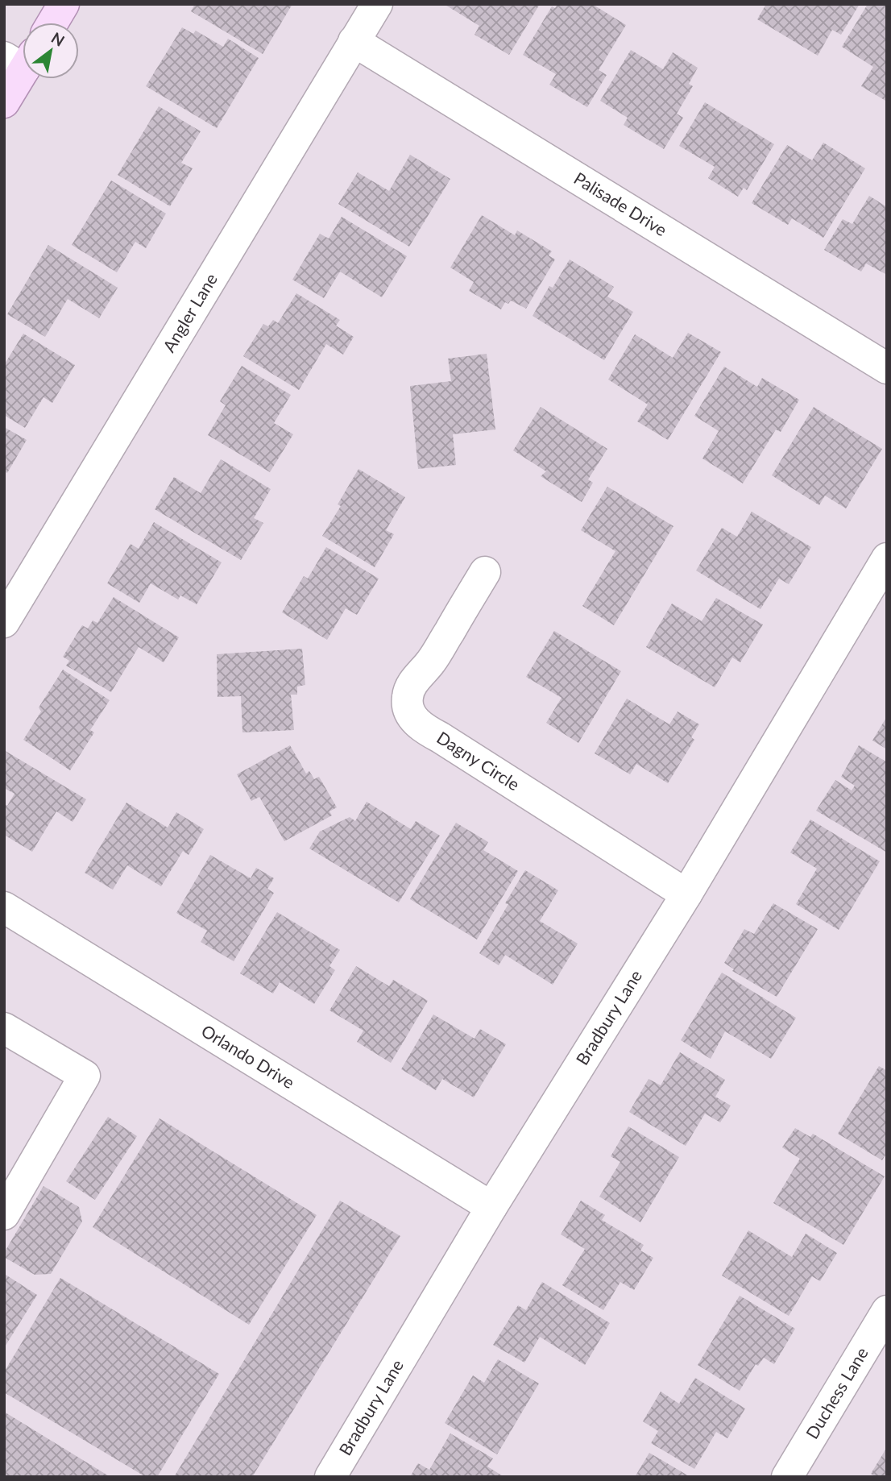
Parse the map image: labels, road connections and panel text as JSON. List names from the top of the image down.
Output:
{
  "streets": {
    "street": [
      "Palisade Drive",
      "Angler Lane",
      "Dagny Circle",
      "Bradbury Lane",
      "Orlando Drive",
      "Duchess Lane"
    ]
  },
  "crossings": [
    ["Palisade Drive", "Angler Lane"],
    ["Dagny Circle", "Bradbury Lane"],
    ["Bradbury Lane", "Orlando Drive"]
  ],
  "north": "top right"
}
